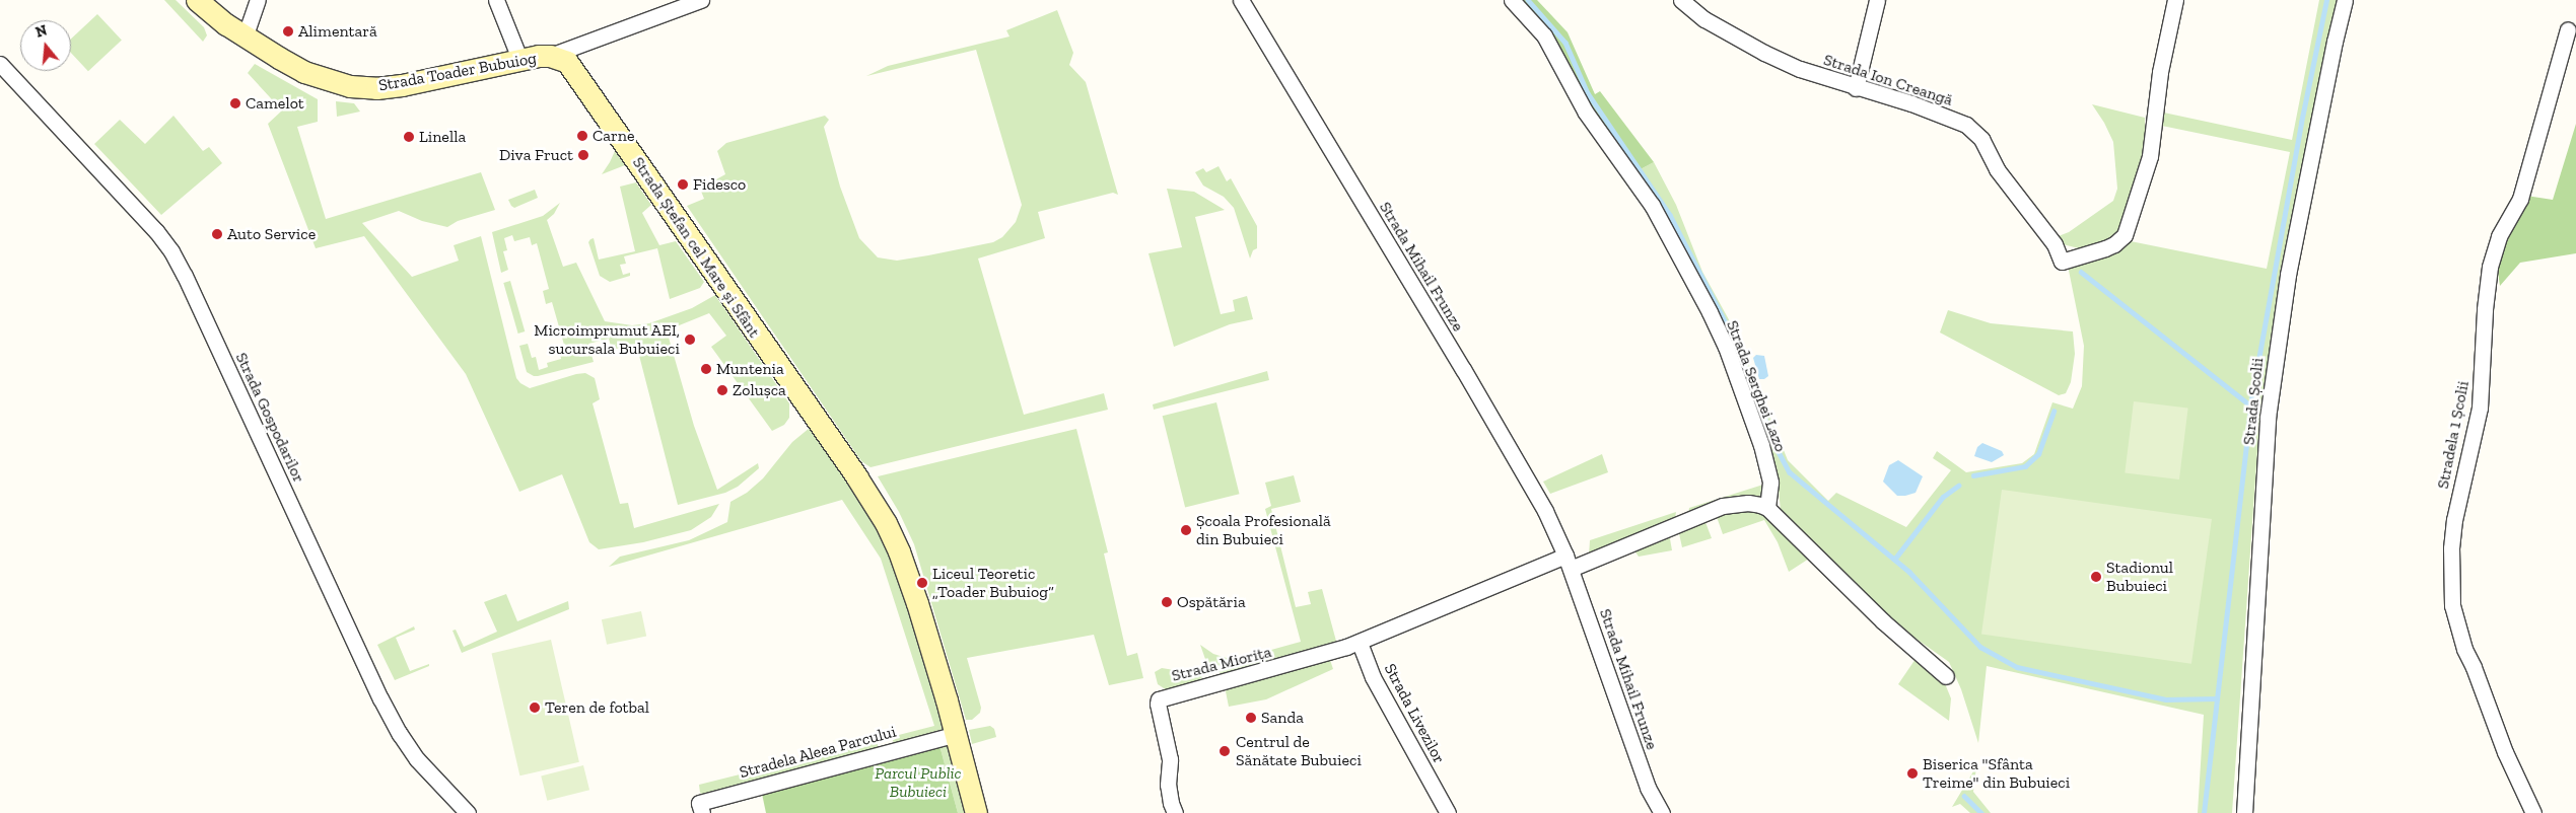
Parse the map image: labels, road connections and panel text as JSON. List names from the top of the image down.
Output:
{
  "streets": {
    "street": [
      "Strada Toader Bubuiog",
      "Strada Ion Creangă",
      "Strada Ștefan cel Mare și Sfânt",
      "Strada Mihail Frunze",
      "Strada Serghei Lazo",
      "Strada Școlii",
      "Strada Gospodarilor",
      "Stradela 1 Școlii",
      "Strada Miorița",
      "Strada Livezilor",
      "Stradela Aleea Parcului"
    ]
  },
  "crossings": [
    ["Strada Toader Bubuiog", "Strada Ștefan cel Mare și Sfânt"],
    ["Strada Ștefan cel Mare și Sfânt", "Stradela Aleea Parcului"],
    ["Strada Miorița", "Strada Livezilor"]
  ],
  "parks": ["Parcul Public Bubuieci"],
  "places": [
    "Alimentară",
    "Camelot",
    "Carne",
    "Linella",
    "Diva Fruct",
    "Fidesco",
    "Auto Service",
    "Microimprumut AEI, sucursala Bubuieci",
    "Muntenia",
    "Zolușca",
    "Școala Profesională din Bubuieci",
    "Stadionul Bubuieci",
    "Liceul Teoretic „Toader Bubuiog“",
    "Ospătăria",
    "Teren de fotbal",
    "Sanda",
    "Centrul de Sănătate Bubuieci",
    "Biserica \"Sfânta Treime\" din Bubuieci"
  ],
  "north": "top"
}
